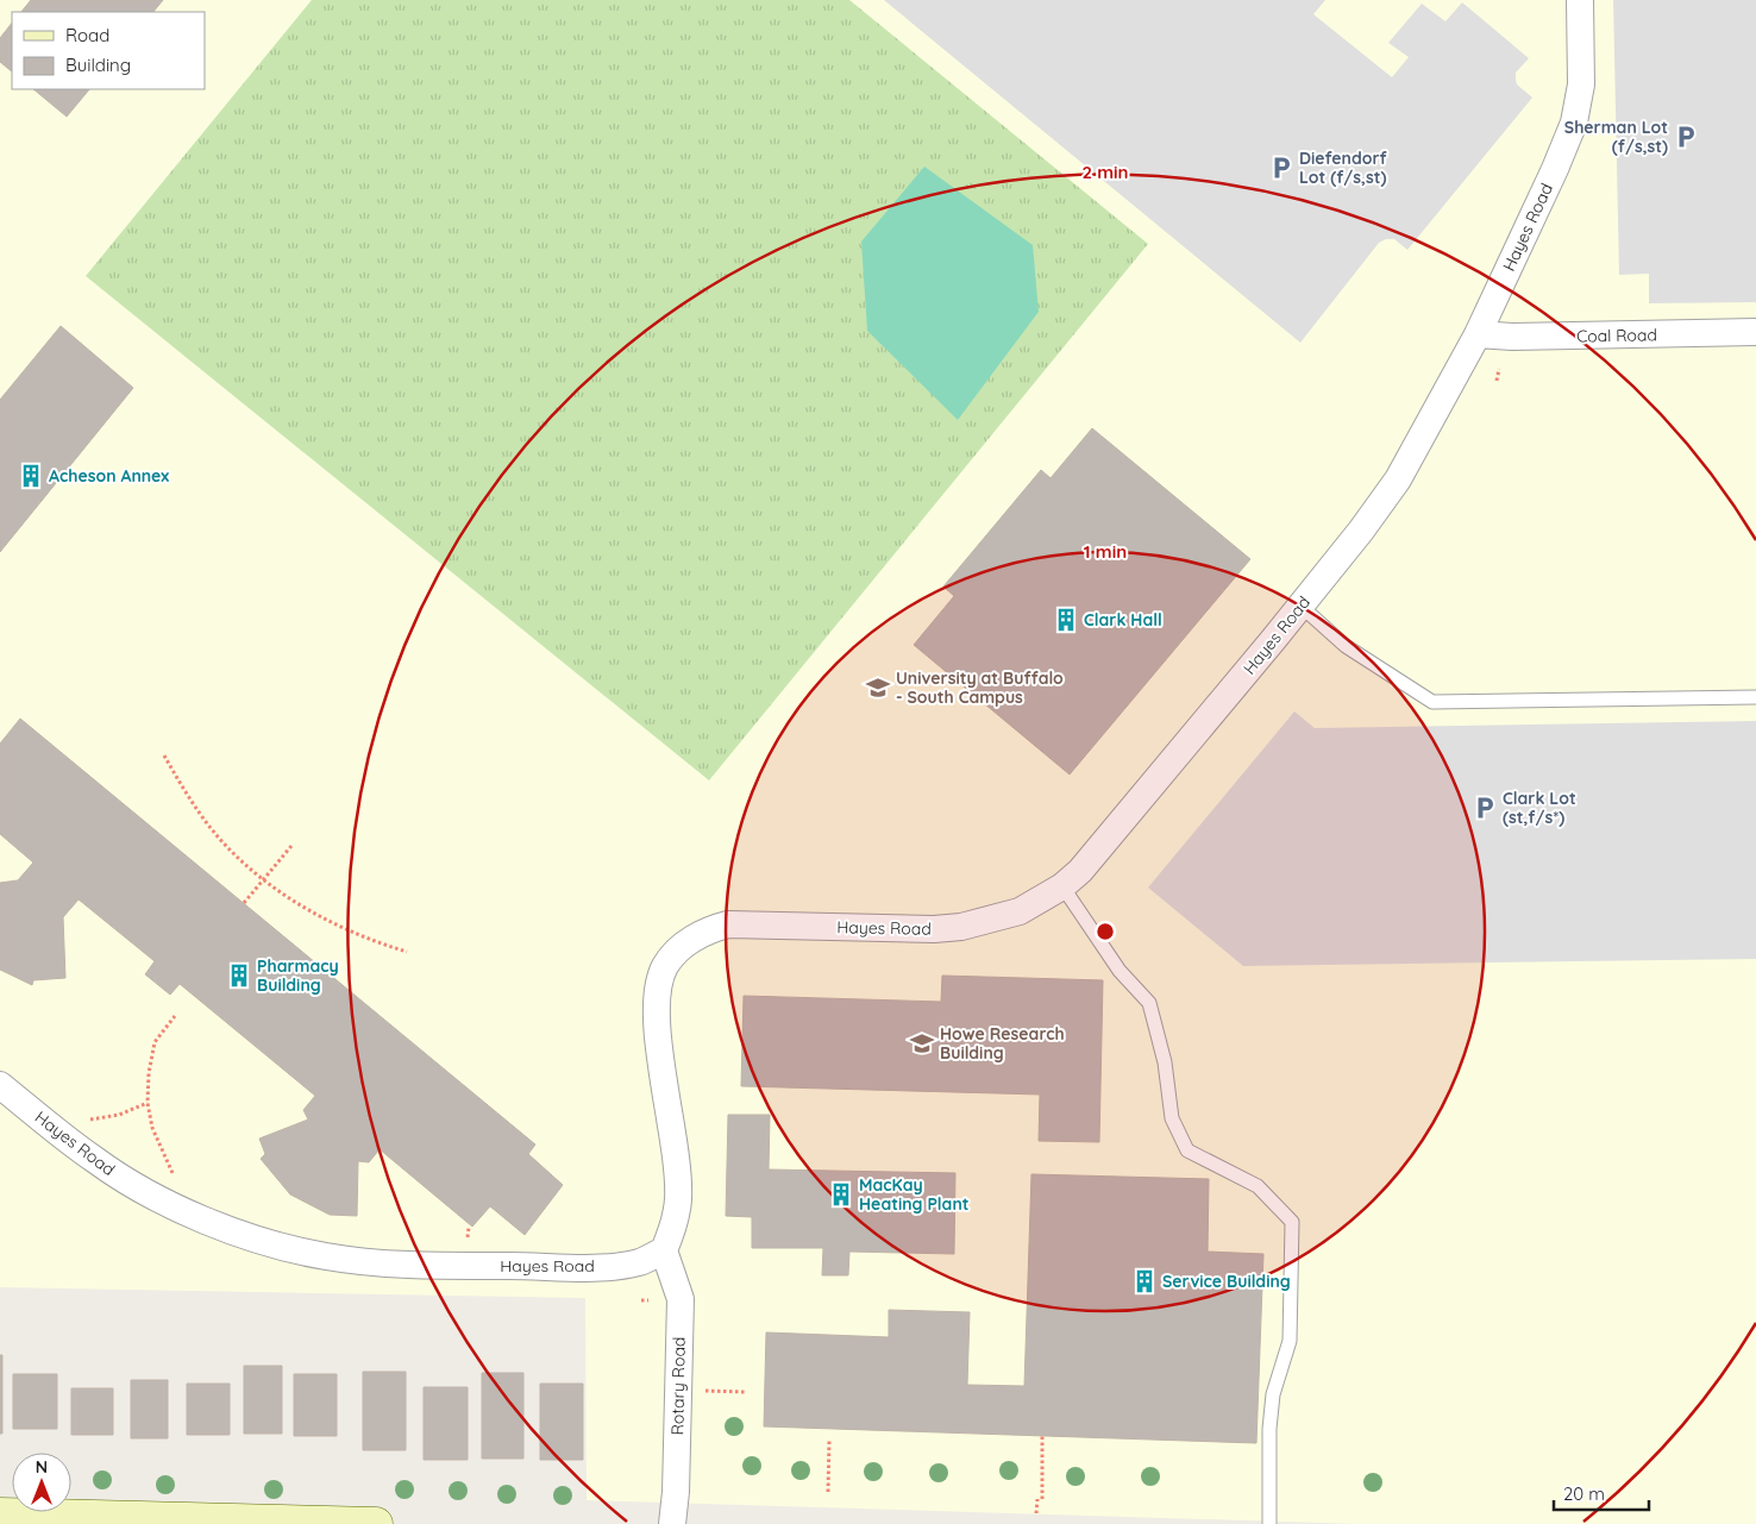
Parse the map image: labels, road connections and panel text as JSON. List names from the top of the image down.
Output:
{
  "streets": {
    "street": ["Hayes Road", "Coal Road", "Rotary Road"]
  },
  "crossings": [
    ["Hayes Road", "Coal Road"],
    ["Hayes Road", "Rotary Road"]
  ],
  "places": {
    "parking": ["Sherman Lot (f/s,st)", "Diefendorf Lot (f/s,st)", "Clark Lot (st,f/s*)"],
    "building": [
      "Acheson Annex",
      "Clark Hall",
      "Pharmacy Building",
      "MacKay Heating Plant",
      "Service Building"
    ],
    "school or university": ["University at Buffalo - South Campus", "Howe Research Building"]
  },
  "legend": ["Road", "Building"],
  "scale_bar": "20 m",
  "north": "top",
  "rings": ["2 min", "1 min"]
}
